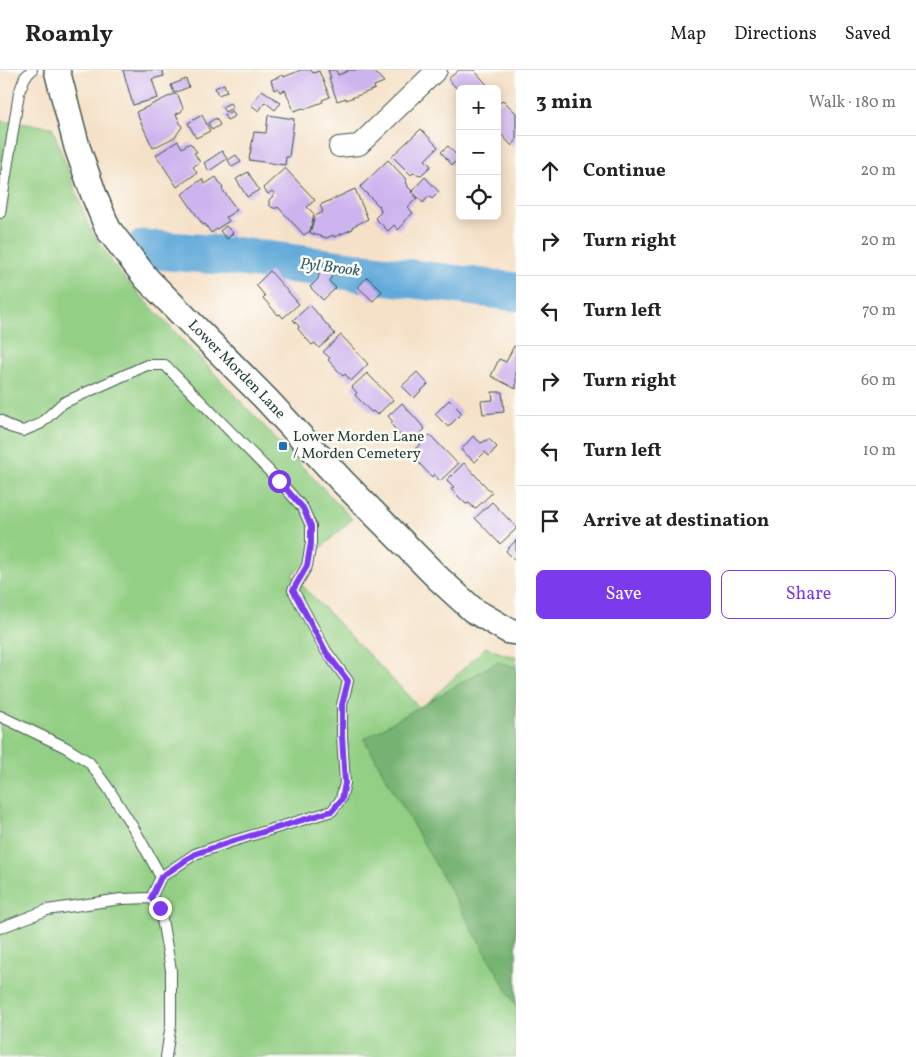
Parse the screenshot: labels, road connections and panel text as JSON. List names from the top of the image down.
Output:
{
  "streets": {
    "street": ["Lower Morden Lane"]
  },
  "water": ["Pyl Brook"],
  "places": {
    "transit": ["Lower Morden Lane / Morden Cemetery"]
  },
  "page": {
    "header": "Roamly",
    "nav": ["Map", "Directions", "Saved"],
    "heading": ["3 min", "Walk · 180 m"],
    "map_buttons": ["+", "−"],
    "list": [
      ["Continue", "20 m"],
      ["Turn right", "20 m"],
      ["Turn left", "70 m"],
      ["Turn right", "60 m"],
      ["Turn left", "10 m"],
      "Arrive at destination"
    ],
    "buttons": ["Save", "Share"]
  }
}
